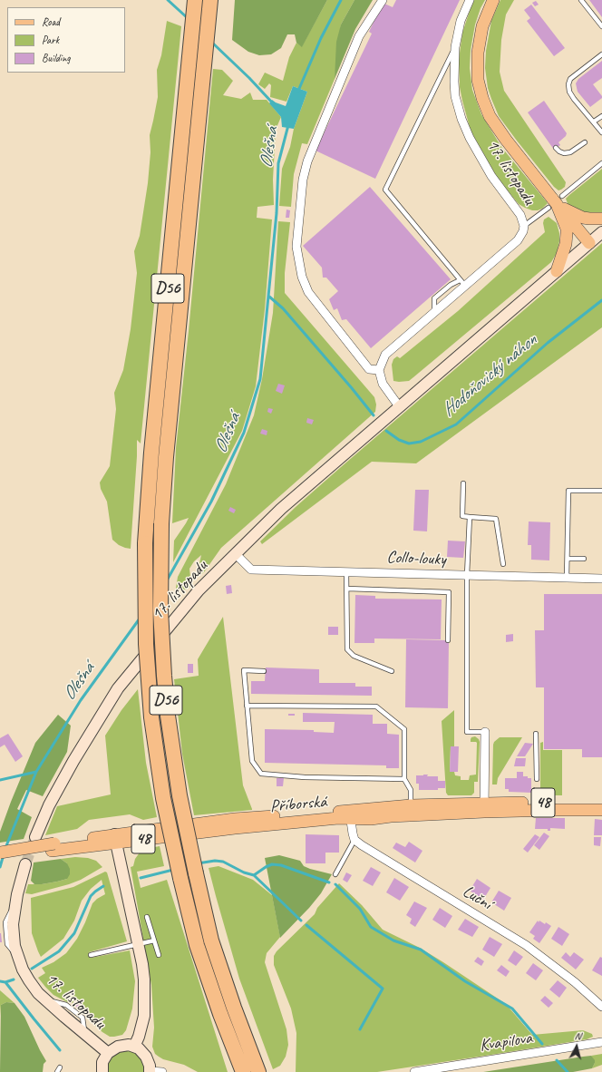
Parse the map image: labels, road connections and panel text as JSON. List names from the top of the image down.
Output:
{
  "streets": {
    "highway": ["D56"],
    "main road": ["17. listopadu", "48", "Příborská"],
    "street": ["Collo-louky", "Luční", "Kvapilova"]
  },
  "crossings": [
    ["17. listopadu", "Collo-louky"]
  ],
  "water": ["Olešná", "Hodoňovický náhon"],
  "legend": ["Road", "Park", "Building"],
  "north": "top"
}
